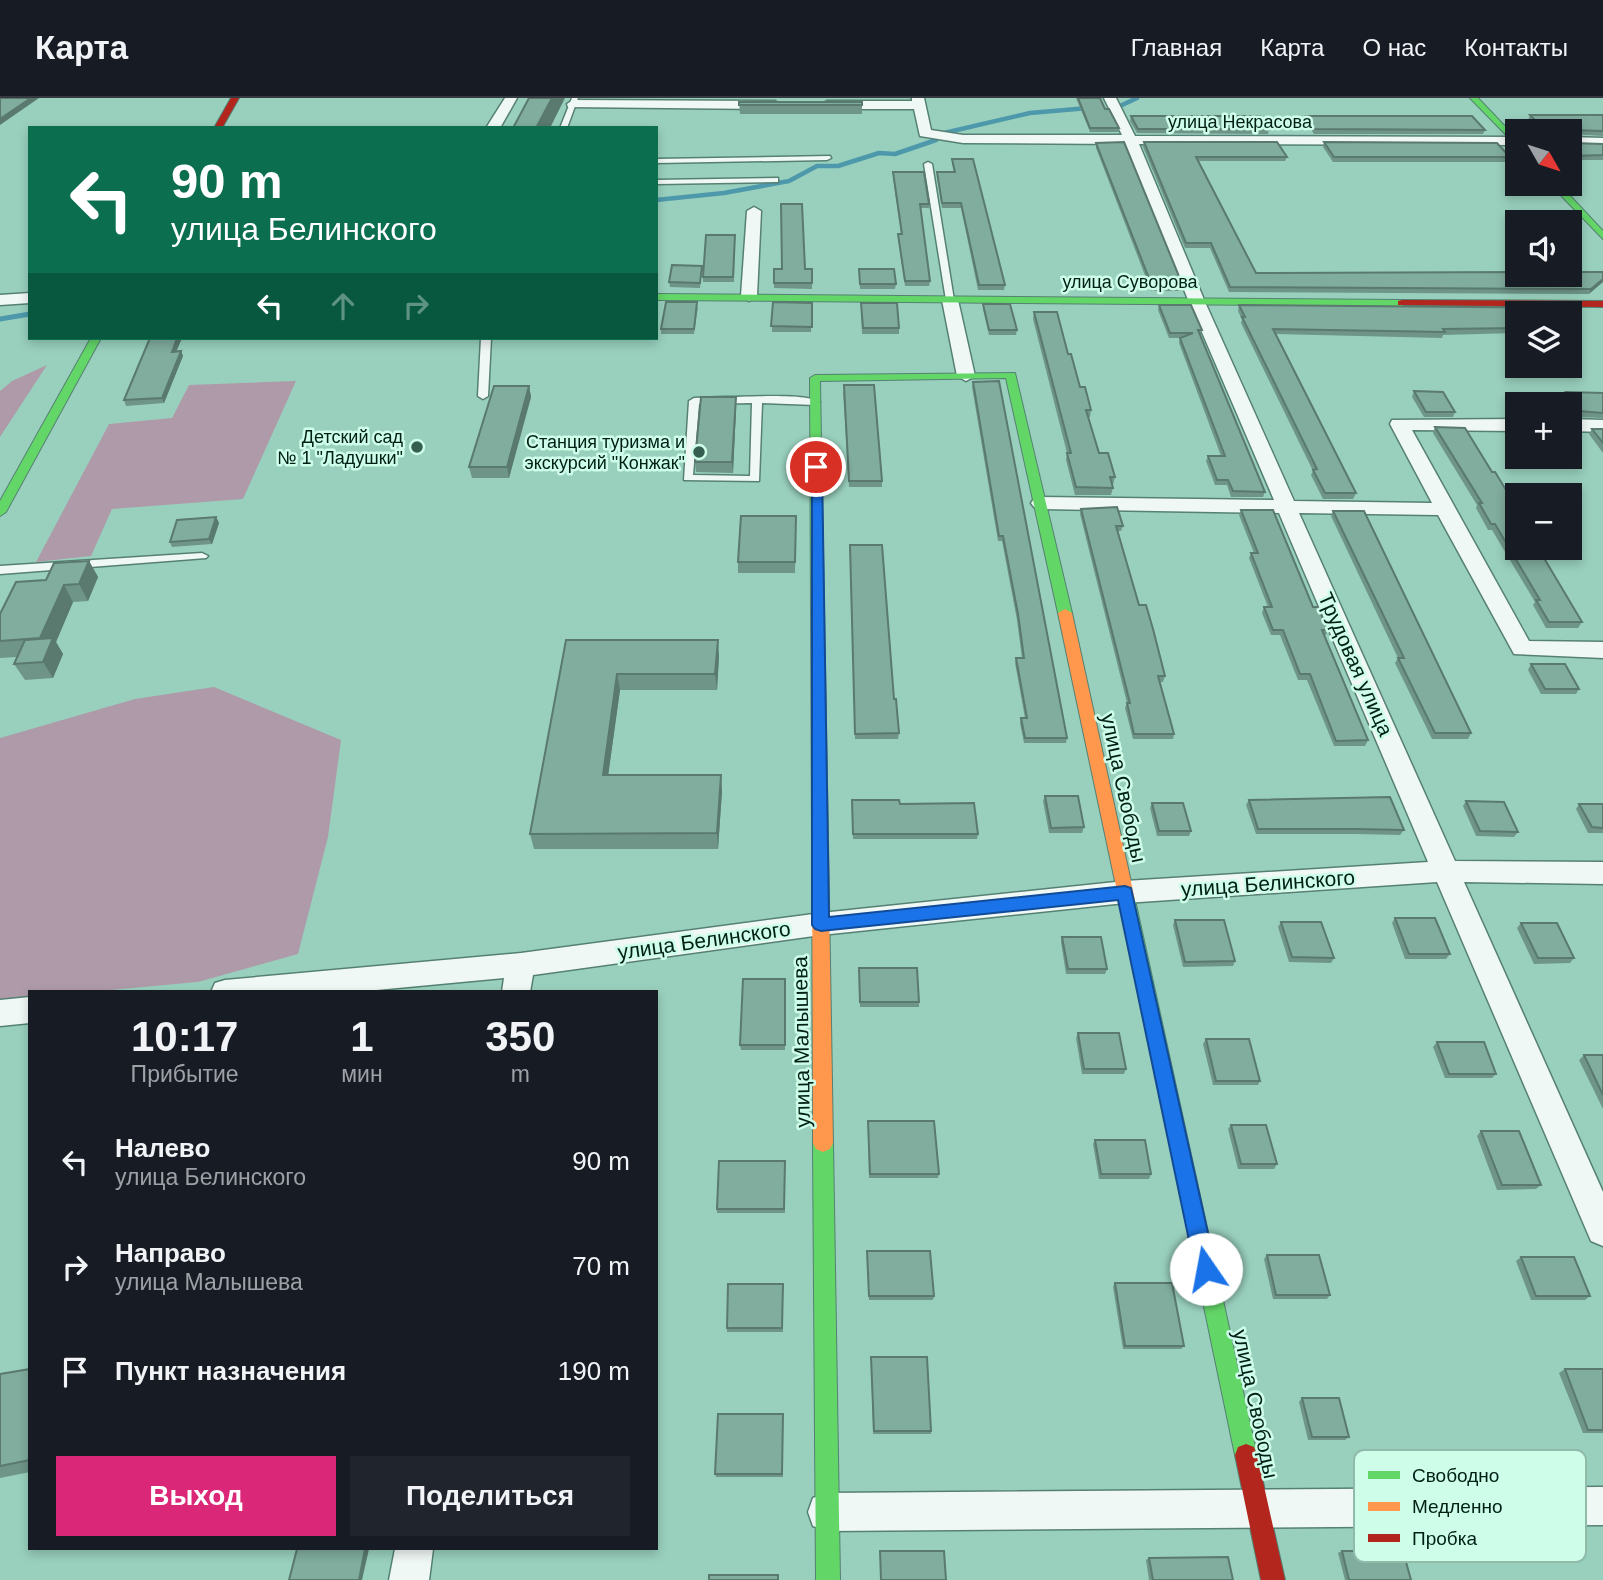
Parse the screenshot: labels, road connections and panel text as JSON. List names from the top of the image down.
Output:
{
  "streets": {
    "street": [
      "улица Некрасова",
      "улица Суворова",
      "Трудовая улица",
      "улица Свободы",
      "улица Белинского",
      "улица Малышева"
    ]
  },
  "crossings": [
    ["улица Некрасова", "Трудовая улица"],
    ["улица Суворова", "Трудовая улица"],
    ["Трудовая улица", "улица Белинского"],
    ["улица Свободы", "улица Белинского"],
    ["улица Свободы", "улица Малышева"],
    ["улица Белинского", "улица Малышева"]
  ],
  "places": ["Детский сад № 1 \"Ладушки\"", "Станция туризма и экскурсий \"Конжак\""],
  "legend": ["Свободно", "Медленно", "Пробка"],
  "north": "bottom right",
  "page": {
    "header": "Карта",
    "nav": [
      "Главная",
      "Карта",
      "О нас",
      "Контакты"
    ],
    "map_buttons": ["+", "−"],
    "turn": ["90 m", "улица Белинского"],
    "eta": [
      "10:17",
      "Прибытие",
      "1",
      "мин",
      "350",
      "m"
    ],
    "list": [
      {
        "name": "Налево",
        "note": "улица Белинского",
        "value": "90 m"
      },
      {
        "name": "Направо",
        "note": "улица Малышева",
        "value": "70 m"
      },
      {
        "name": "Пункт назначения",
        "value": "190 m"
      }
    ],
    "buttons": ["Выход", "Поделиться"]
  }
}
